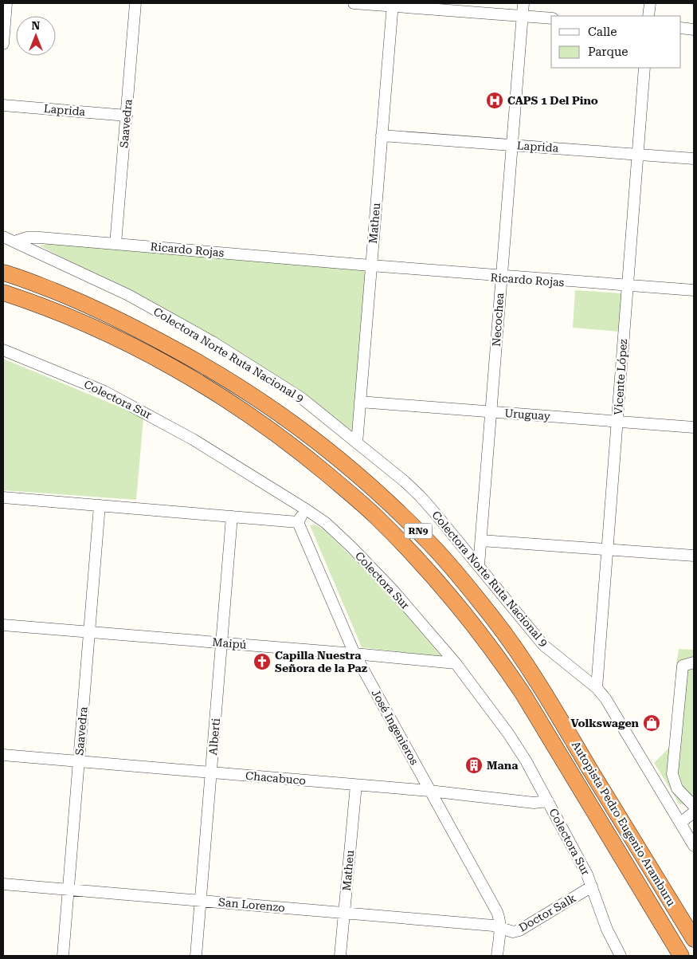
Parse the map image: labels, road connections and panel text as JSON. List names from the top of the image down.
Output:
{
  "streets": {
    "highway": ["RN9", "Autopista Pedro Eugenio Aramburu"],
    "street": [
      "Laprida",
      "Saavedra",
      "Matheu",
      "Ricardo Rojas",
      "Necochea",
      "Colectora Norte Ruta Nacional 9",
      "Vicente López",
      "Colectora Sur",
      "Uruguay",
      "Maipú",
      "José Ingenieros",
      "Alberti",
      "Chacabuco",
      "San Lorenzo",
      "Doctor Salk"
    ]
  },
  "crossings": [
    ["Laprida", "Saavedra"],
    ["Laprida", "Matheu"],
    ["Laprida", "Necochea"],
    ["Laprida", "Vicente López"],
    ["Saavedra", "Ricardo Rojas"],
    ["Saavedra", "Maipú"],
    ["Saavedra", "Chacabuco"],
    ["Saavedra", "San Lorenzo"],
    ["Matheu", "Ricardo Rojas"],
    ["Matheu", "Colectora Norte Ruta Nacional 9"],
    ["Matheu", "Uruguay"],
    ["Matheu", "Chacabuco"],
    ["Matheu", "San Lorenzo"],
    ["Ricardo Rojas", "Necochea"],
    ["Ricardo Rojas", "Colectora Norte Ruta Nacional 9"],
    ["Ricardo Rojas", "Vicente López"],
    ["Necochea", "Colectora Norte Ruta Nacional 9"],
    ["Necochea", "Uruguay"],
    ["Colectora Norte Ruta Nacional 9", "Vicente López"],
    ["Vicente López", "Uruguay"],
    ["Colectora Sur", "Maipú"],
    ["Colectora Sur", "Chacabuco"],
    ["Colectora Sur", "Doctor Salk"],
    ["Maipú", "José Ingenieros"],
    ["Maipú", "Alberti"],
    ["José Ingenieros", "Chacabuco"],
    ["José Ingenieros", "San Lorenzo"],
    ["José Ingenieros", "Doctor Salk"],
    ["Alberti", "Chacabuco"],
    ["Alberti", "San Lorenzo"],
    ["San Lorenzo", "Doctor Salk"]
  ],
  "places": {
    "hospital": ["CAPS 1 Del Pino"],
    "church": ["Capilla Nuestra Señora de la Paz"],
    "shop": ["Volkswagen"],
    "building": ["Mana"]
  },
  "legend": ["Calle", "Parque"],
  "north": "top"
}
